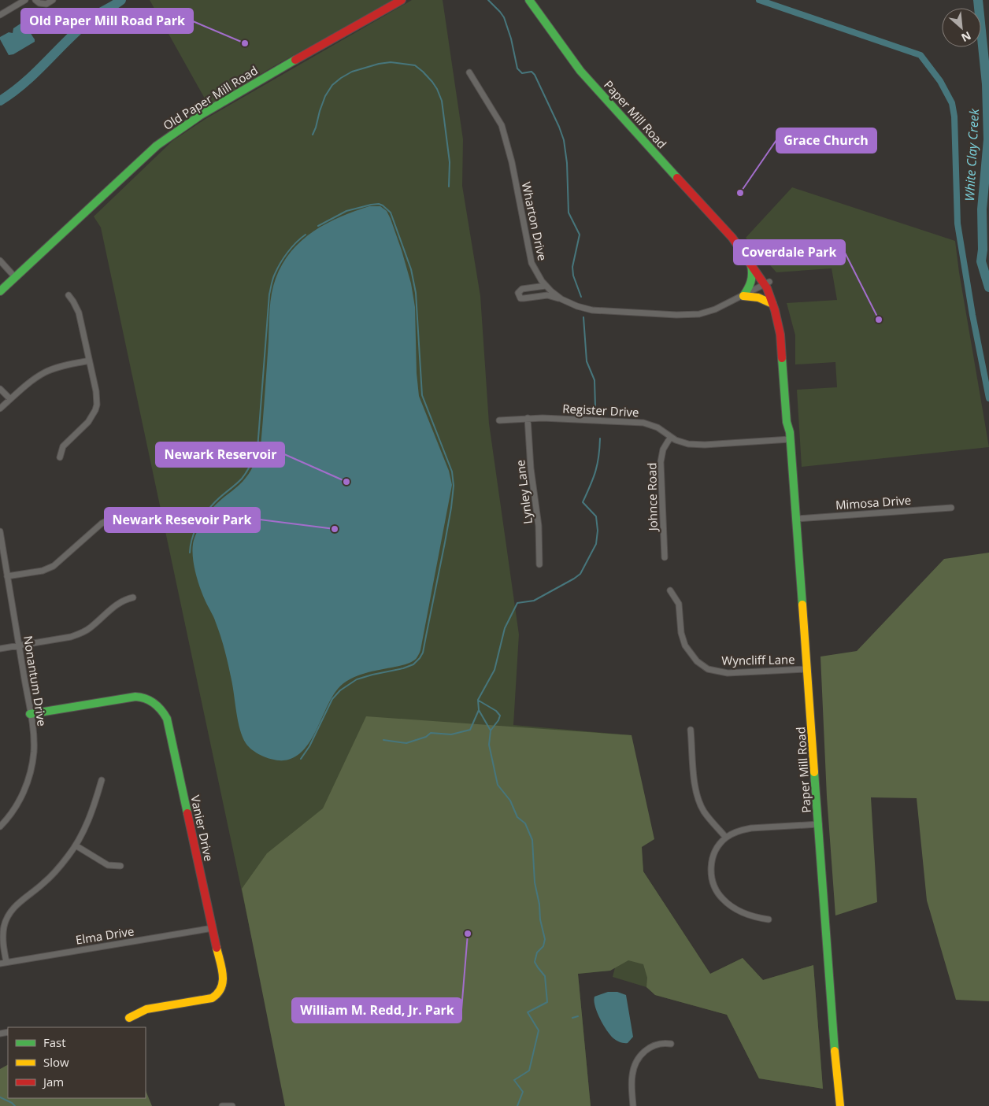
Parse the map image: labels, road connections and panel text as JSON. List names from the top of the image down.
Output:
{
  "streets": {
    "main road": ["Old Paper Mill Road", "Paper Mill Road", "Vanier Drive"],
    "street": [
      "Wharton Drive",
      "Register Drive",
      "Lynley Lane",
      "Johnce Road",
      "Mimosa Drive",
      "Wyncliff Lane",
      "Nonantum Drive",
      "Elma Drive"
    ]
  },
  "crossings": [
    ["Paper Mill Road", "Wharton Drive"],
    ["Paper Mill Road", "Register Drive"],
    ["Paper Mill Road", "Mimosa Drive"],
    ["Paper Mill Road", "Wyncliff Lane"],
    ["Register Drive", "Lynley Lane"],
    ["Register Drive", "Johnce Road"],
    ["Nonantum Drive", "Vanier Drive"],
    ["Vanier Drive", "Elma Drive"]
  ],
  "water": ["White Clay Creek"],
  "places": [
    "Old Paper Mill Road Park",
    "Grace Church",
    "Coverdale Park",
    "Newark Reservoir",
    "Newark Resevoir Park",
    "William M. Redd, Jr. Park"
  ],
  "legend": ["Fast", "Slow", "Jam"],
  "north": "bottom right"
}
